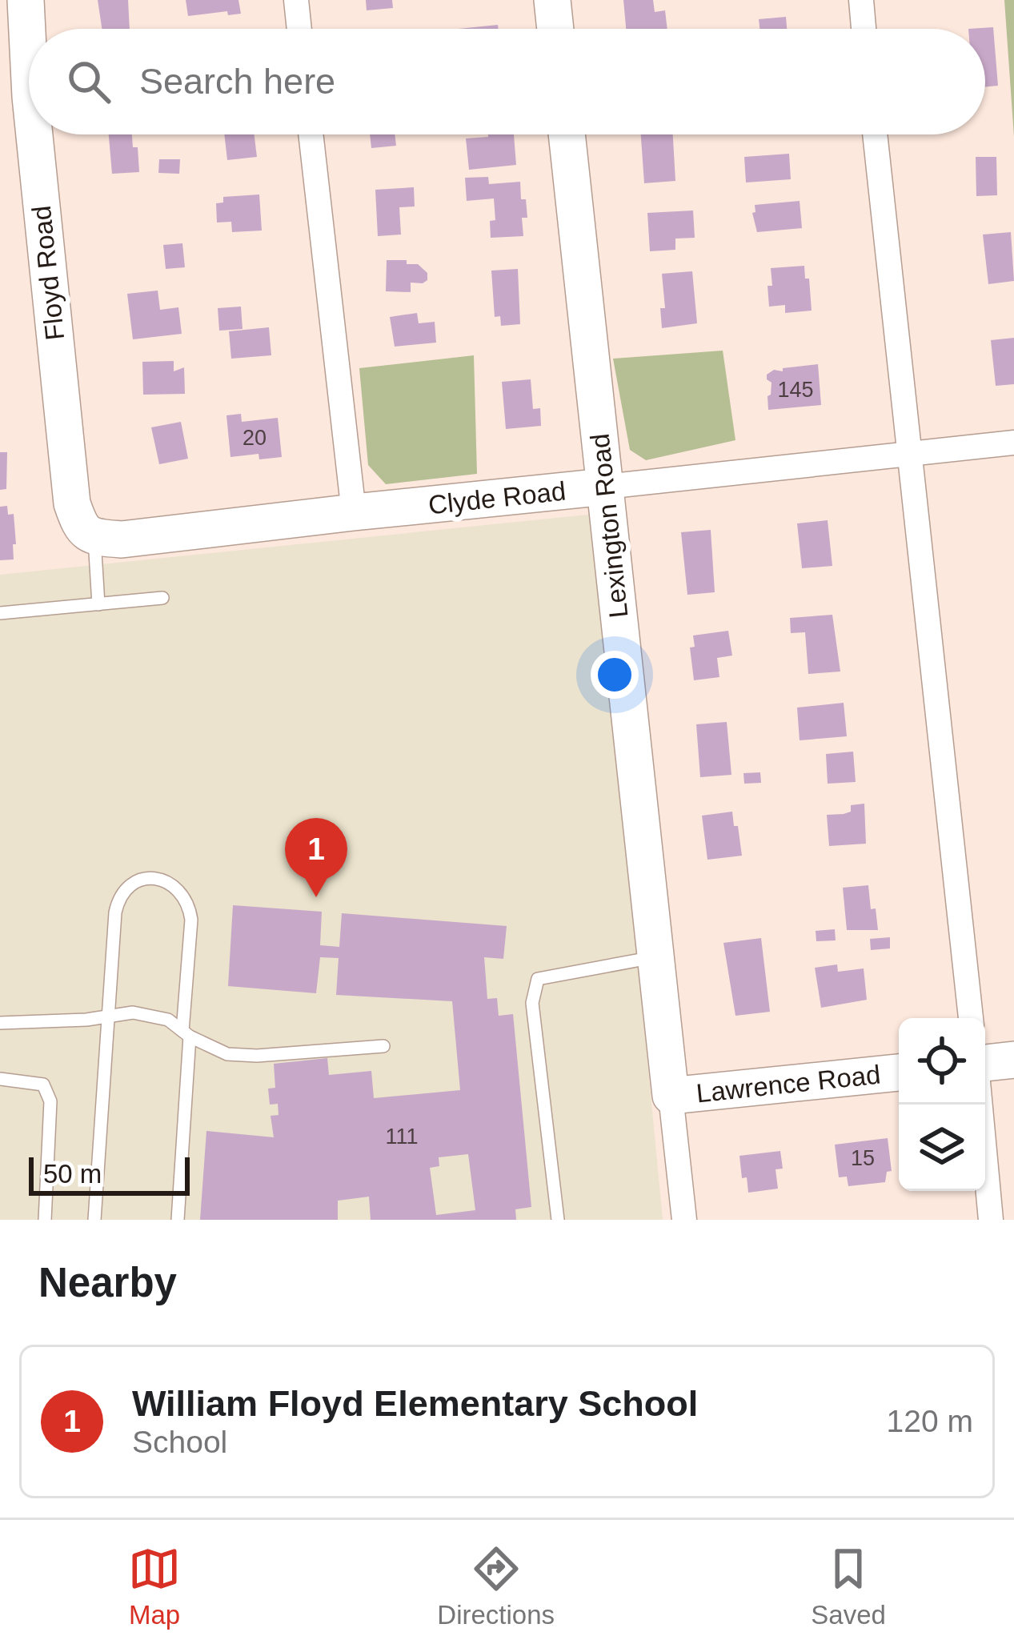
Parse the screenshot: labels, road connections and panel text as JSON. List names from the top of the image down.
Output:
{
  "streets": {
    "street": [
      "Floyd Road",
      "Clyde Road",
      "Lexington Road",
      "Lawrence Road"
    ]
  },
  "crossings": [
    ["Floyd Road", "Clyde Road"],
    ["Clyde Road", "Lexington Road"],
    ["Lexington Road", "Lawrence Road"]
  ],
  "house_numbers": [
    "145",
    "20",
    "111",
    "15"
  ],
  "scale_bar": "50 m",
  "page": {
    "search": "Search here",
    "pins": "1",
    "scale": "50 m",
    "heading": "Nearby",
    "list": [
      {
        "mark": "1",
        "name": "William Floyd Elementary School",
        "note": "School",
        "value": "120 m"
      }
    ],
    "nav": ["Map", "Directions", "Saved"]
  }
}
